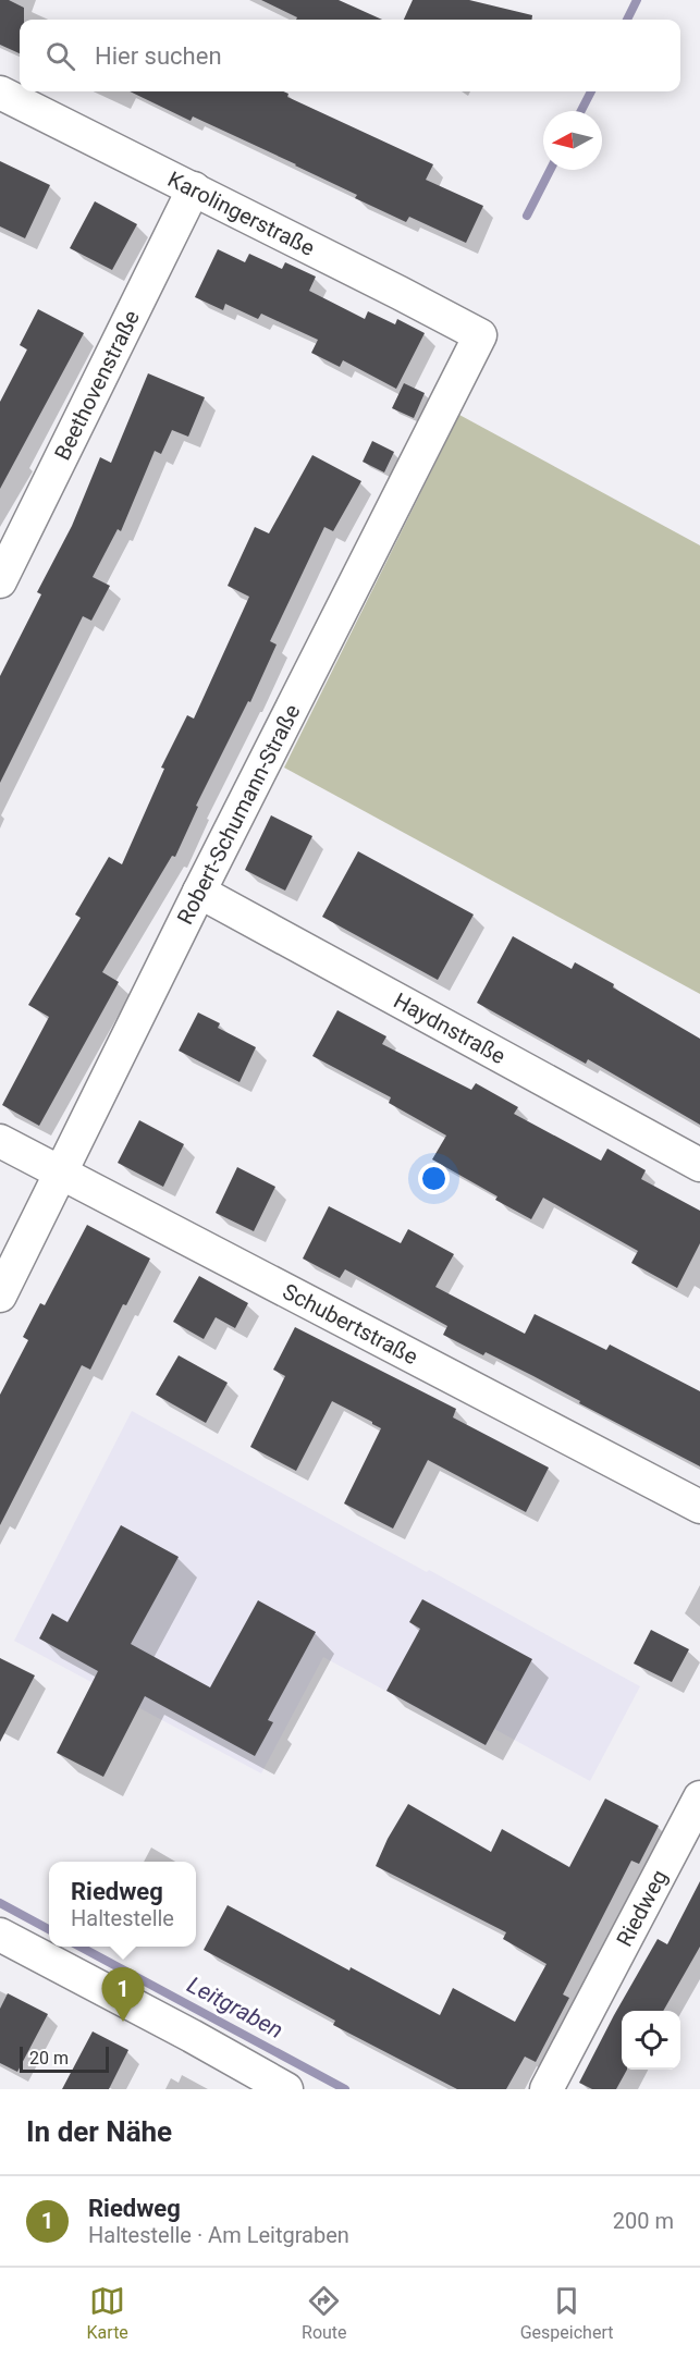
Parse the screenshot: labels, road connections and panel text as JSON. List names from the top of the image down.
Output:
{
  "streets": {
    "street": [
      "Karolingerstraße",
      "Beethovenstraße",
      "Robert-Schumann-Straße",
      "Haydnstraße",
      "Schubertstraße",
      "Riedweg"
    ]
  },
  "crossings": [
    ["Karolingerstraße", "Beethovenstraße"],
    ["Karolingerstraße", "Robert-Schumann-Straße"],
    ["Robert-Schumann-Straße", "Haydnstraße"],
    ["Robert-Schumann-Straße", "Schubertstraße"]
  ],
  "water": ["Leitgraben"],
  "scale_bar": "20 m",
  "north": "left",
  "page": {
    "search": "Hier suchen",
    "popup": ["Riedweg", "Haltestelle"],
    "pins": "1",
    "scale": "20 m",
    "heading": "In der Nähe",
    "list": [
      {
        "mark": "1",
        "name": "Riedweg",
        "note": "Haltestelle · Am Leitgraben",
        "value": "200 m"
      }
    ],
    "nav": ["Karte", "Route", "Gespeichert"]
  }
}
